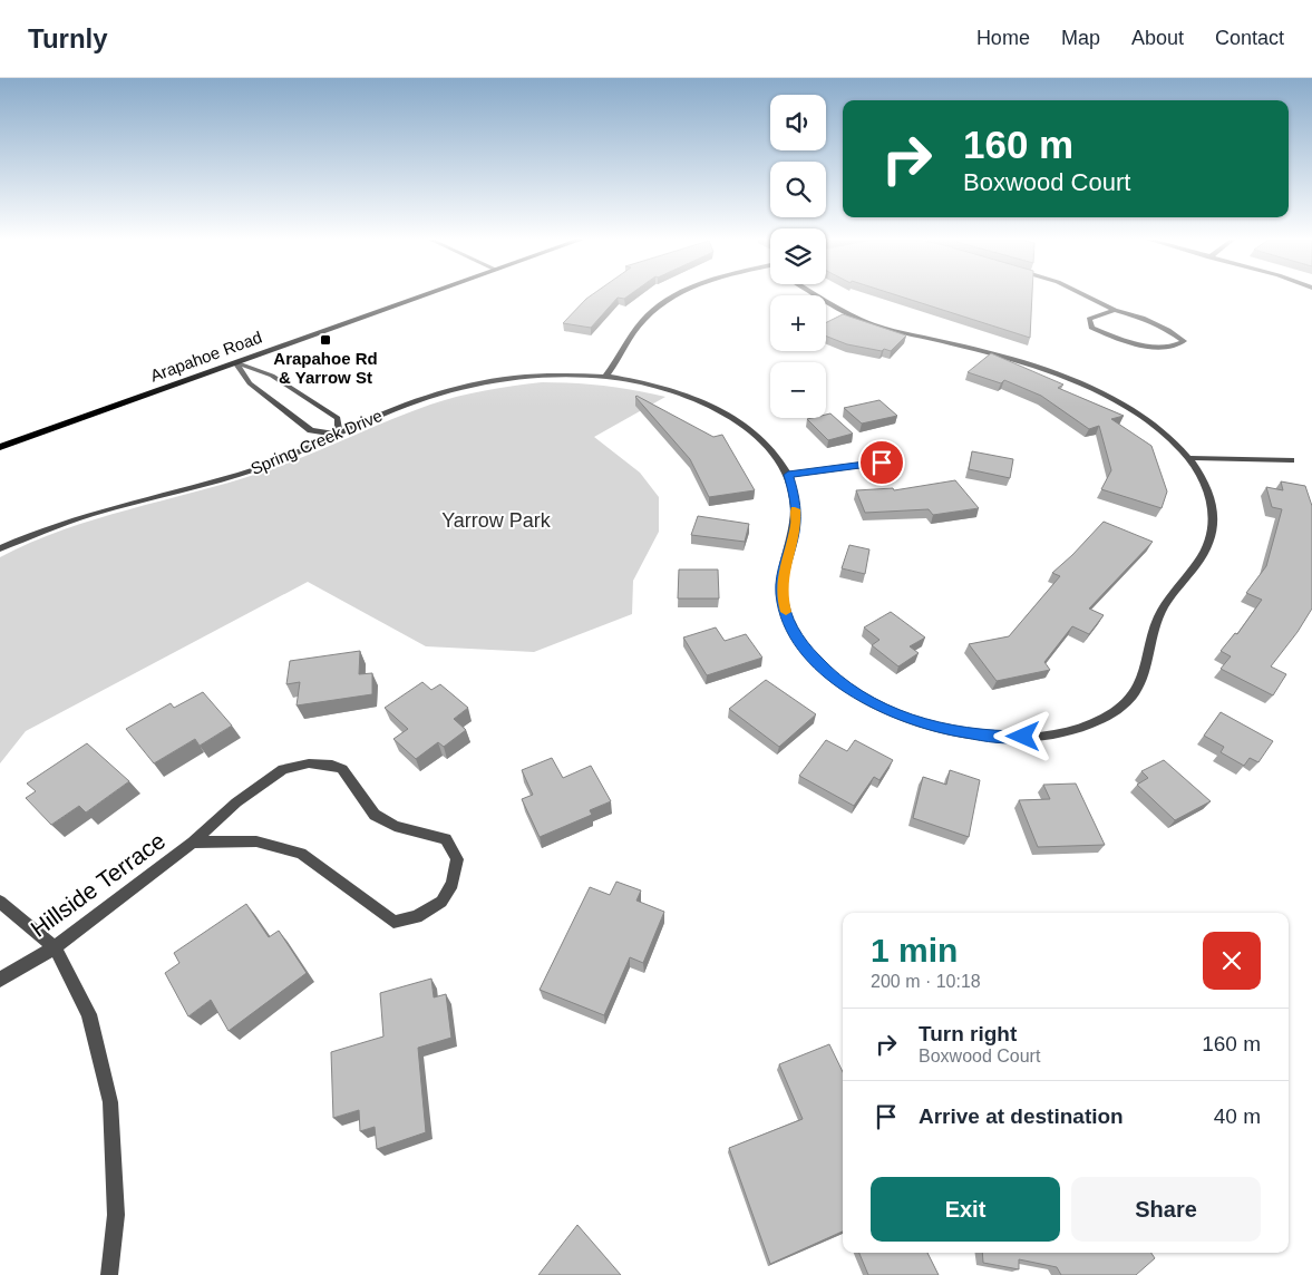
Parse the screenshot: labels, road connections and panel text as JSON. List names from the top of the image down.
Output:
{
  "streets": {
    "main road": ["Arapahoe Road"],
    "street": ["Spring Creek Drive", "Hillside Terrace"]
  },
  "parks": ["Yarrow Park"],
  "places": {
    "transit": ["Arapahoe Rd & Yarrow St"]
  },
  "page": {
    "header": "Turnly",
    "nav": [
      "Home",
      "Map",
      "About",
      "Contact"
    ],
    "map_buttons": ["+", "−"],
    "turn": ["160 m", "Boxwood Court"],
    "heading": ["1 min", "200 m · 10:18"],
    "list": [
      {
        "name": "Turn right",
        "note": "Boxwood Court",
        "value": "160 m"
      },
      {
        "name": "Arrive at destination",
        "value": "40 m"
      }
    ],
    "buttons": ["Exit", "Share"]
  }
}
